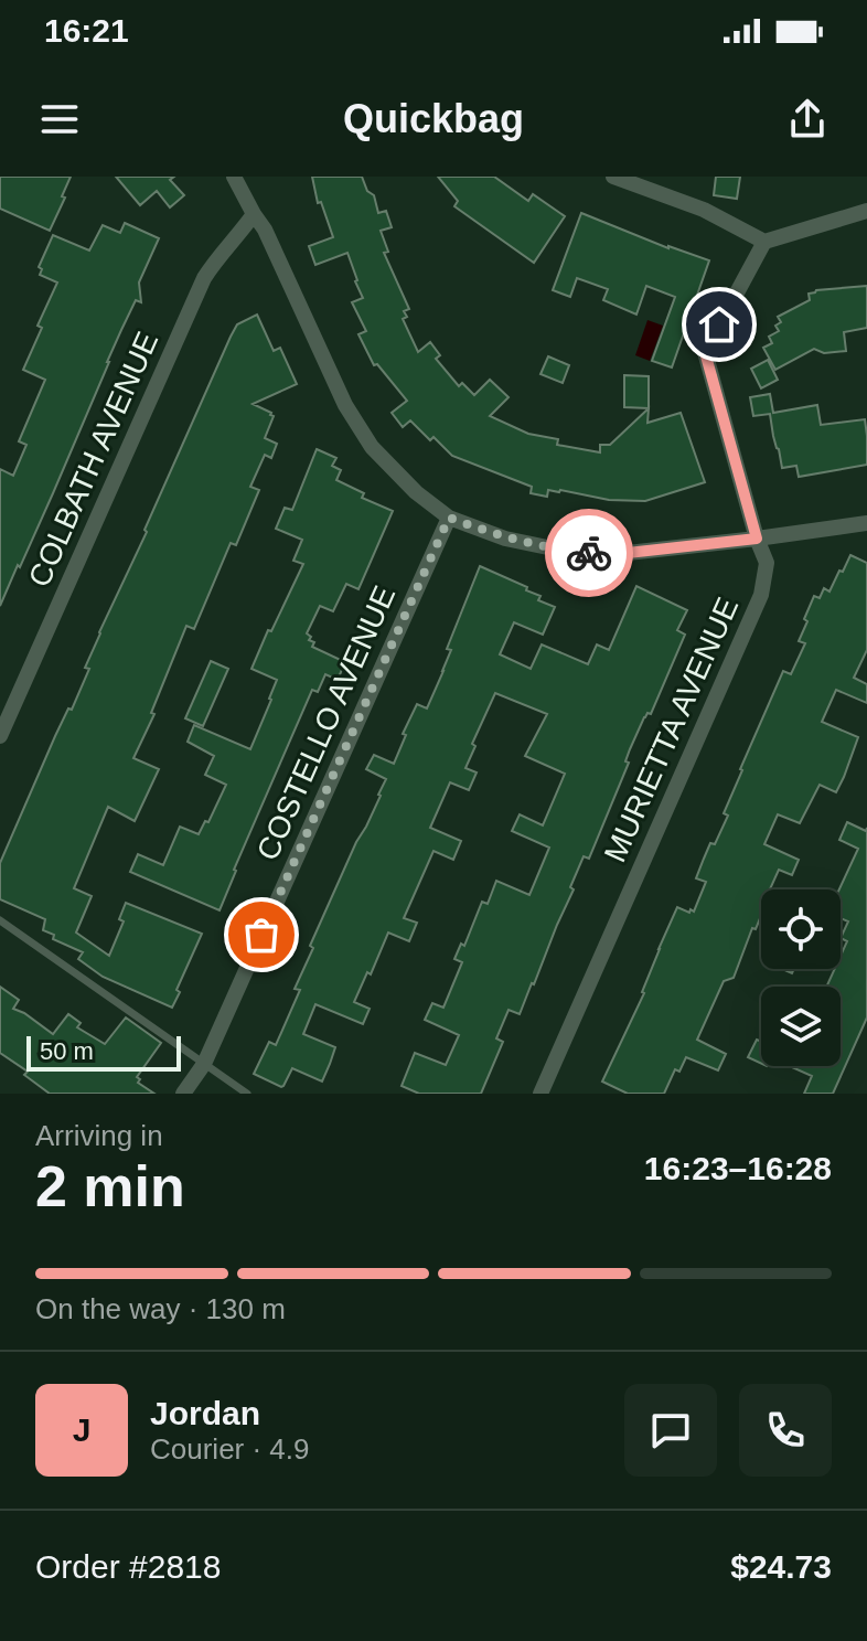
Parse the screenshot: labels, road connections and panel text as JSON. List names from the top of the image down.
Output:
{
  "streets": {
    "street": ["COLBATH AVENUE", "COSTELLO AVENUE", "MURIETTA AVENUE"]
  },
  "scale_bar": "50 m",
  "page": {
    "status": "16:21",
    "header": "Quickbag",
    "scale": "50 m",
    "heading": ["2 min", "Arriving in", "16:23–16:28"],
    "panel": [
      "Jordan",
      "Courier · 4.9",
      "Order #2818",
      "$24.73"
    ],
    "bar": "On the way · 130 m",
    "round": "J"
  }
}
